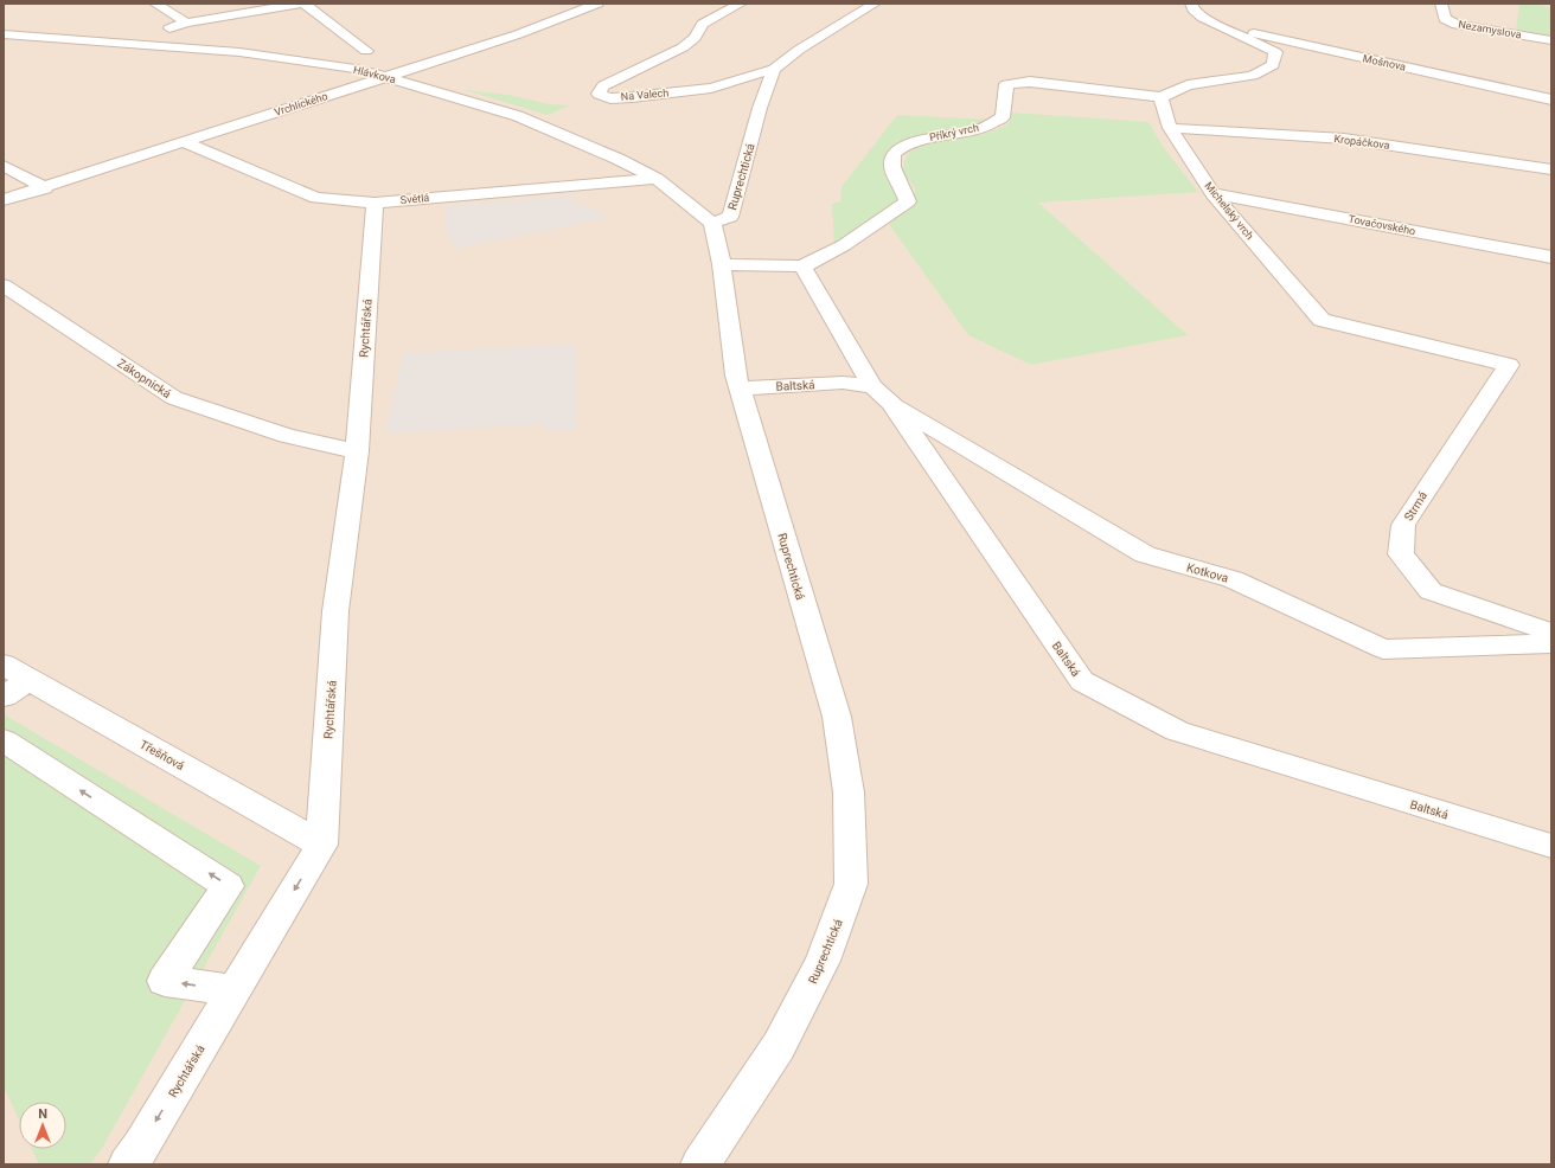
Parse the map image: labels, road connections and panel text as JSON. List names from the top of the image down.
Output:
{
  "streets": {
    "street": [
      "Nezamyslova",
      "Mošnova",
      "Hlávkova",
      "Na Valech",
      "Vrchlického",
      "Příkrý vrch",
      "Kropáčkova",
      "Ruprechtická",
      "Světlá",
      "Michelský vrch",
      "Tovačovského",
      "Rychtářská",
      "Zákopnická",
      "Baltská",
      "Strmá",
      "Kotkova",
      "Třešňová"
    ]
  },
  "crossings": [
    ["Hlávkova", "Vrchlického"],
    ["Hlávkova", "Ruprechtická"],
    ["Hlávkova", "Světlá"],
    ["Na Valech", "Ruprechtická"],
    ["Vrchlického", "Světlá"],
    ["Příkrý vrch", "Ruprechtická"],
    ["Příkrý vrch", "Michelský vrch"],
    ["Kropáčkova", "Michelský vrch"],
    ["Ruprechtická", "Baltská"],
    ["Světlá", "Rychtářská"],
    ["Michelský vrch", "Tovačovského"],
    ["Michelský vrch", "Strmá"],
    ["Rychtářská", "Zákopnická"],
    ["Rychtářská", "Třešňová"],
    ["Baltská", "Kotkova"]
  ],
  "one_way": ["Rychtářská"],
  "north": "top"
}
